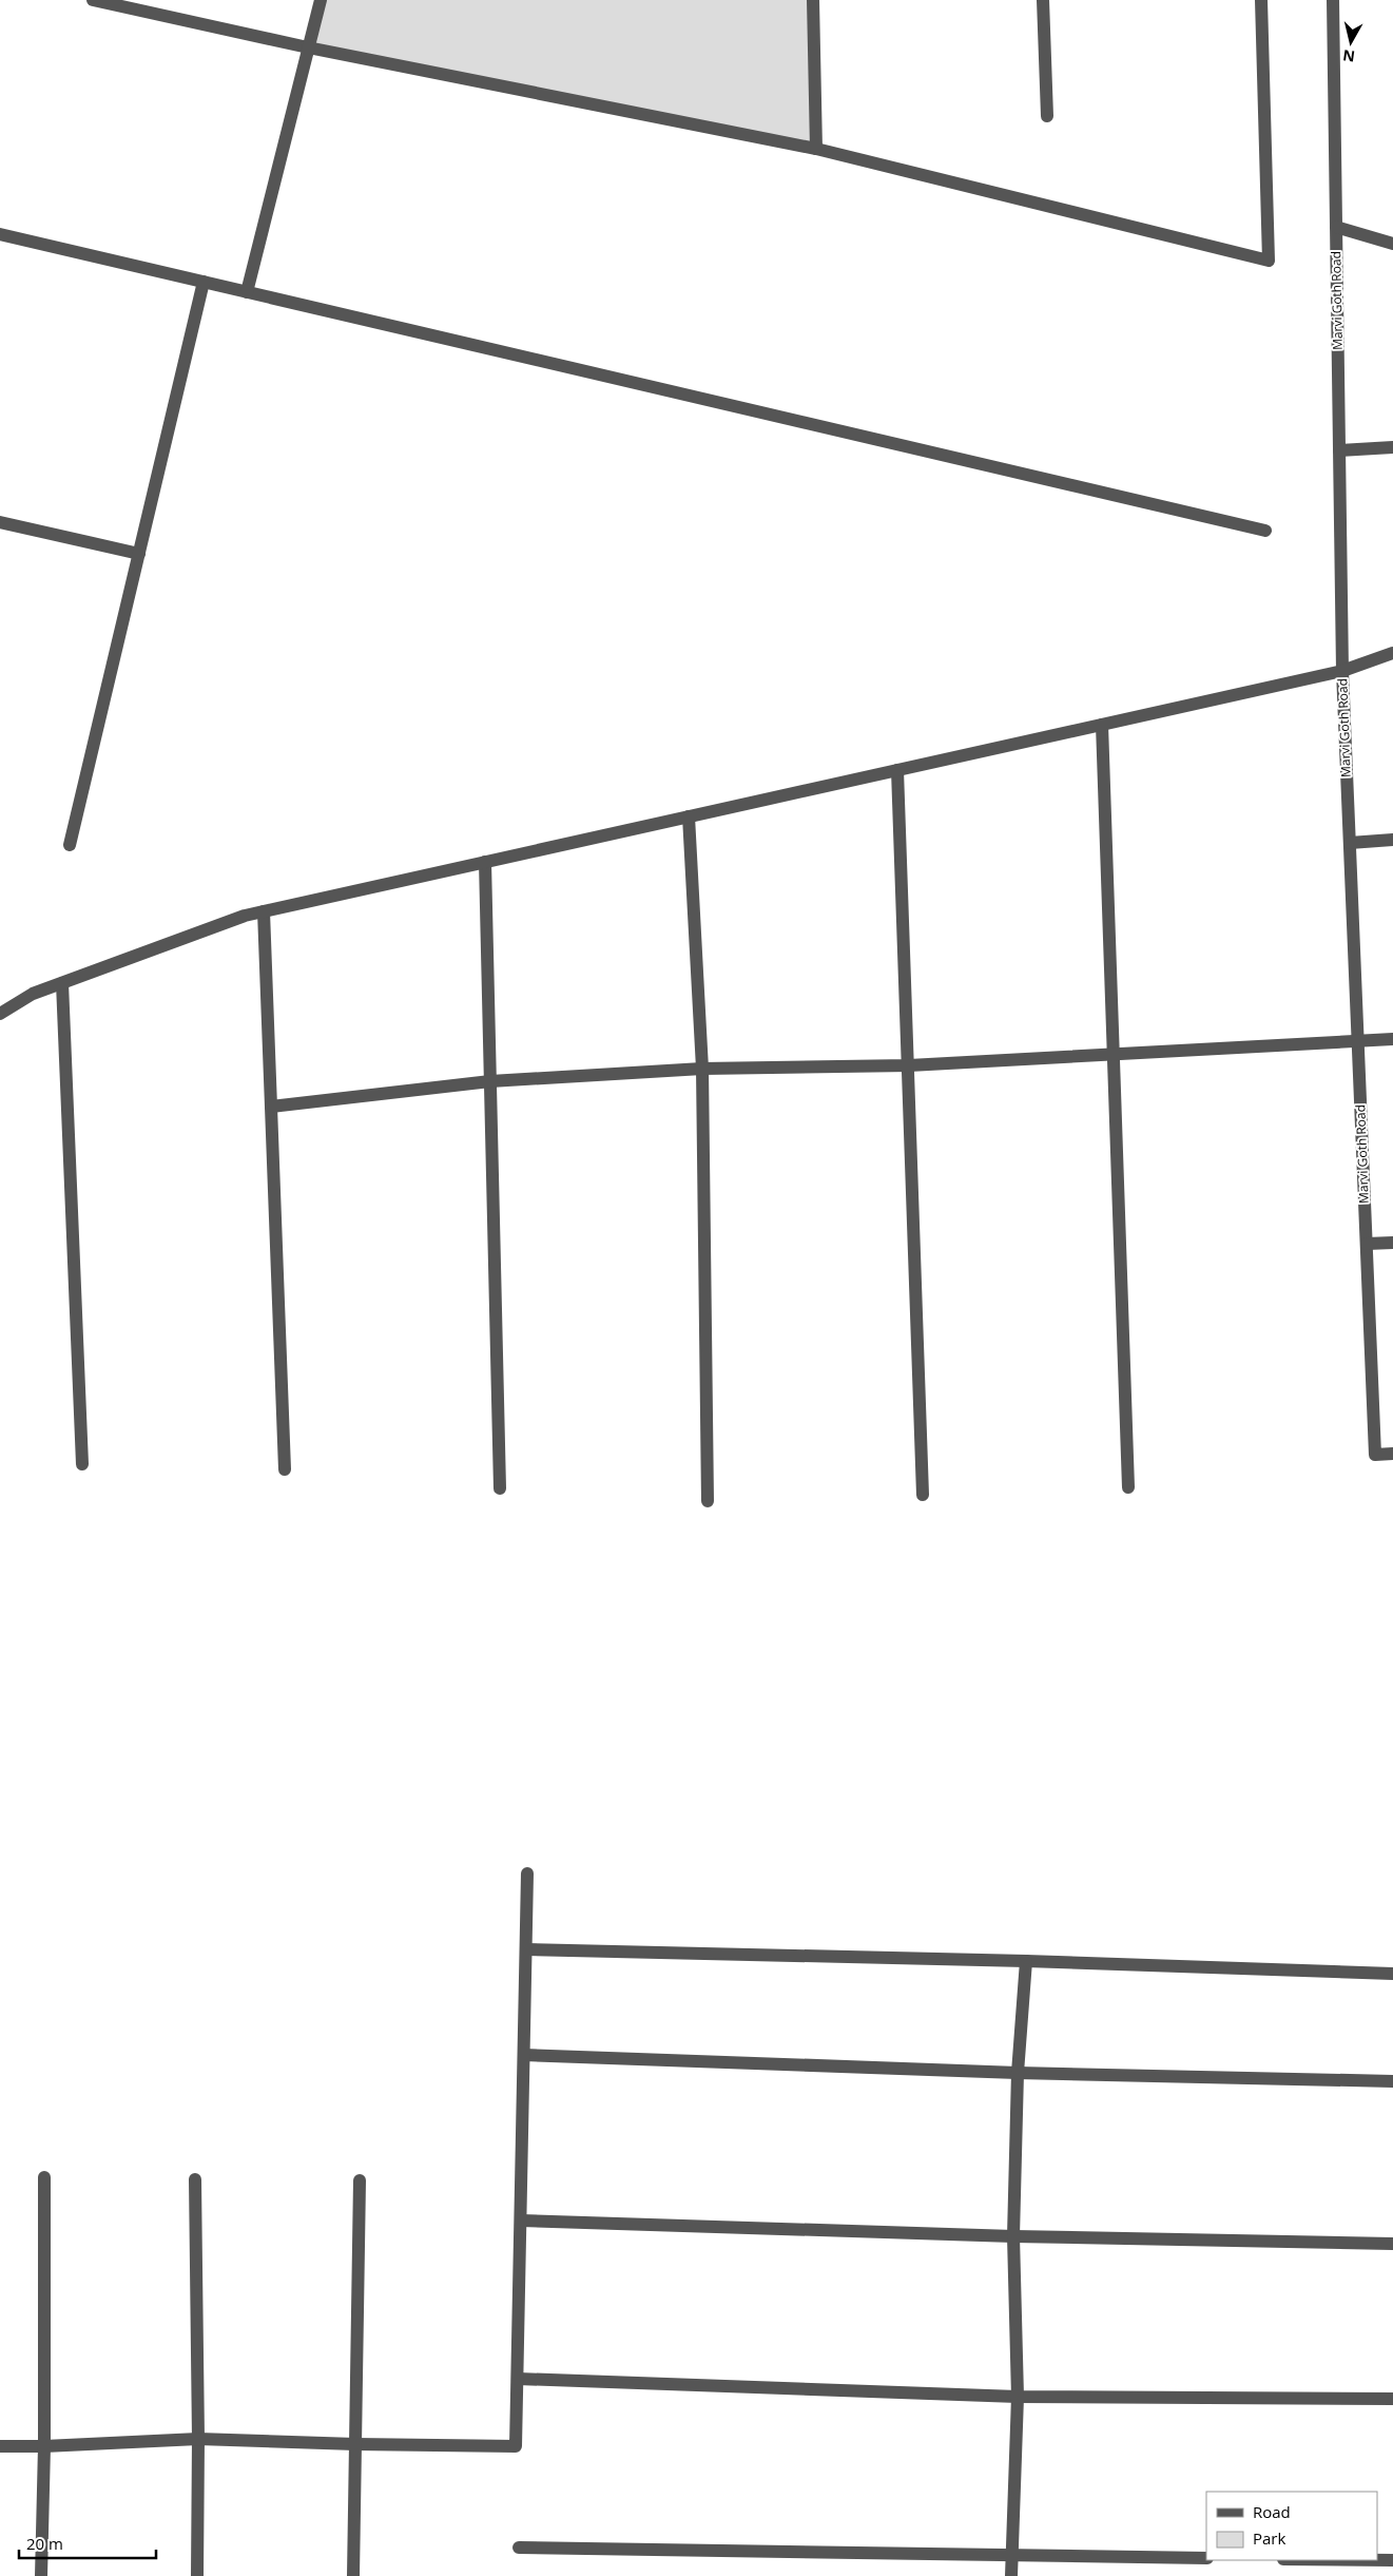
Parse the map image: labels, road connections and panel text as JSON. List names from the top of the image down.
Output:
{
  "streets": {
    "street": ["Marvi Goth Road"]
  },
  "legend": ["Road", "Park"],
  "scale_bar": "20 m",
  "north": "bottom"
}
